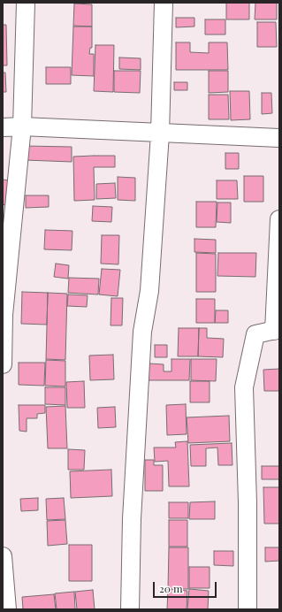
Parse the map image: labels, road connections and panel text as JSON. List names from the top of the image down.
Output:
{
  "scale_bar": "20 m"
}
